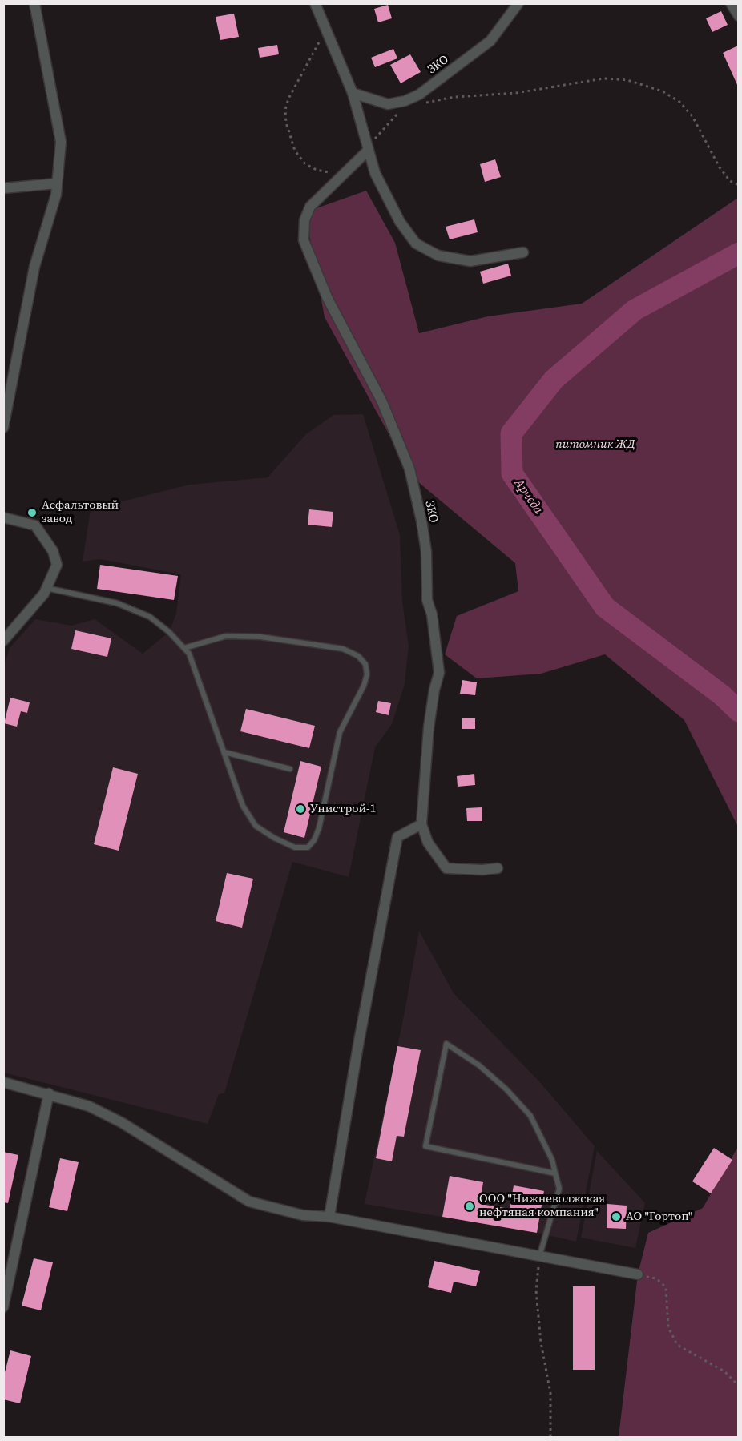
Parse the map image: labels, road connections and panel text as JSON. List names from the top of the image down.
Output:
{
  "streets": {
    "street": ["ЗКО"]
  },
  "water": ["Арчеда"],
  "parks": ["питомник ЖД"],
  "places": [
    "Асфальтовый завод",
    "Унистрой-1",
    "ООО \"Нижневолжская нефтяная компания\"",
    "АО \"Гортоп\""
  ]
}
